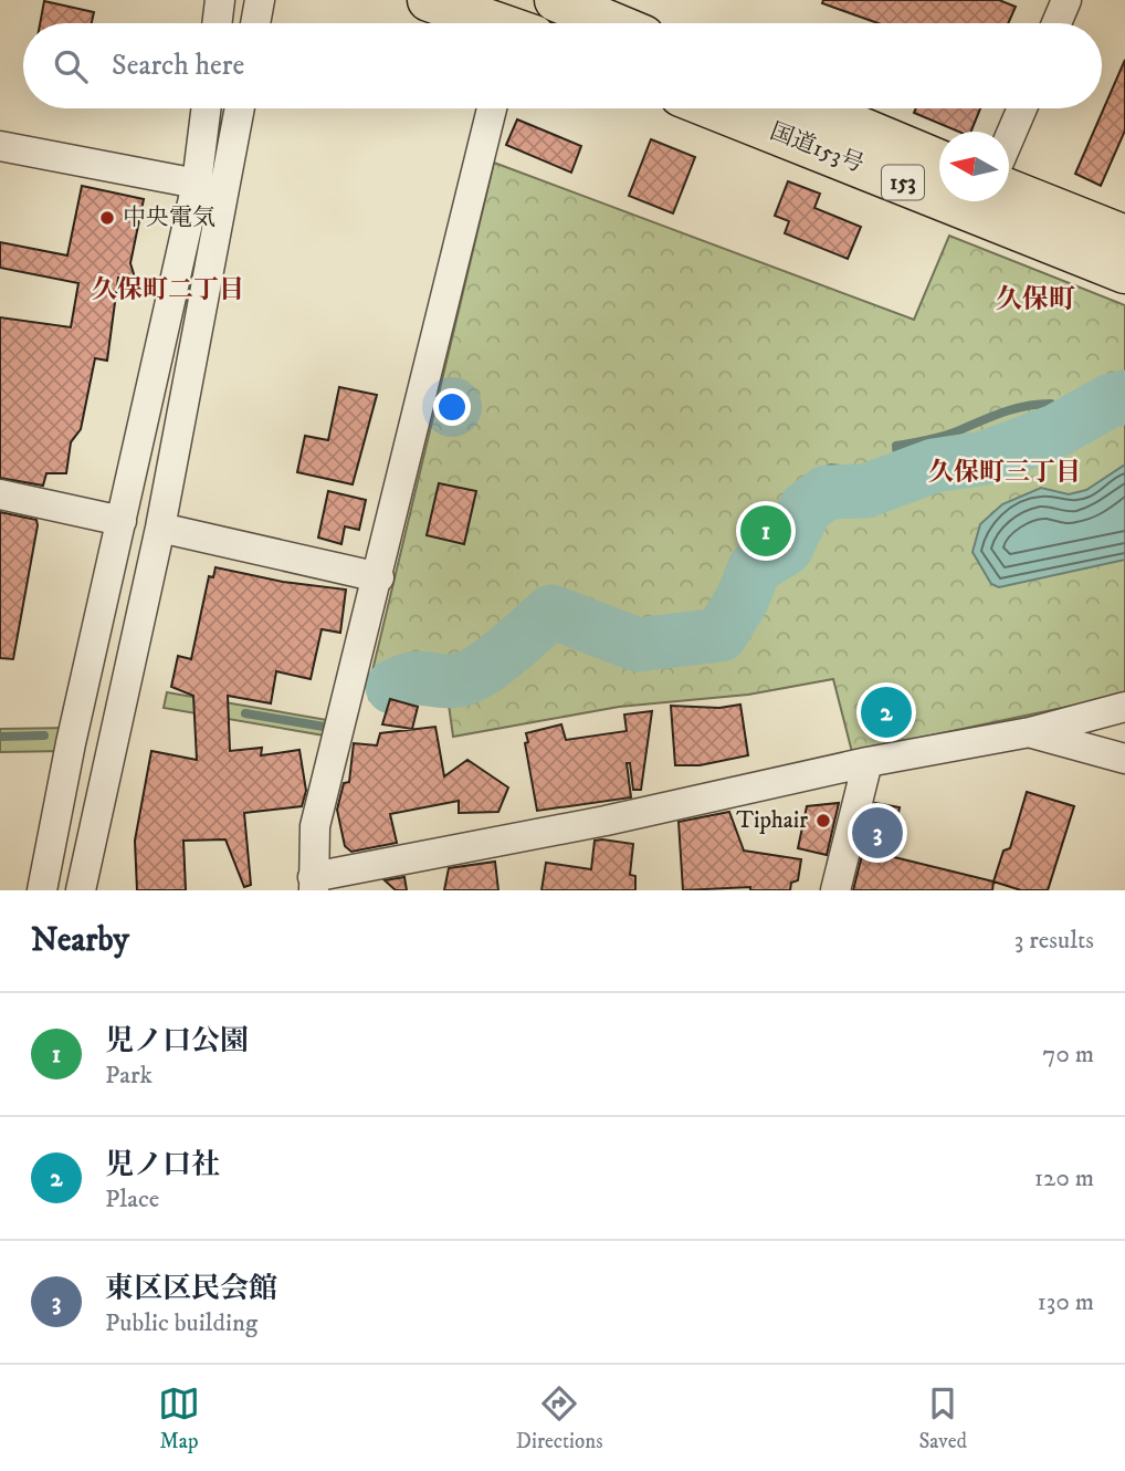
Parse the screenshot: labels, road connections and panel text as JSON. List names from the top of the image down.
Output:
{
  "streets": {
    "highway": ["国道153号", "153"]
  },
  "districts": ["久保町二丁目", "久保町", "久保町三丁目"],
  "places": ["中央電気", "Tiphair"],
  "north": "left",
  "page": {
    "search": "Search here",
    "pins": ["1", "2", "3"],
    "heading": ["Nearby", "3 results"],
    "list": [
      {
        "mark": "1",
        "name": "児ノ口公園",
        "note": "Park",
        "value": "70 m"
      },
      {
        "mark": "2",
        "name": "児ノ口社",
        "note": "Place",
        "value": "120 m"
      },
      {
        "mark": "3",
        "name": "東区区民会館",
        "note": "Public building",
        "value": "130 m"
      }
    ],
    "nav": ["Map", "Directions", "Saved"]
  }
}
